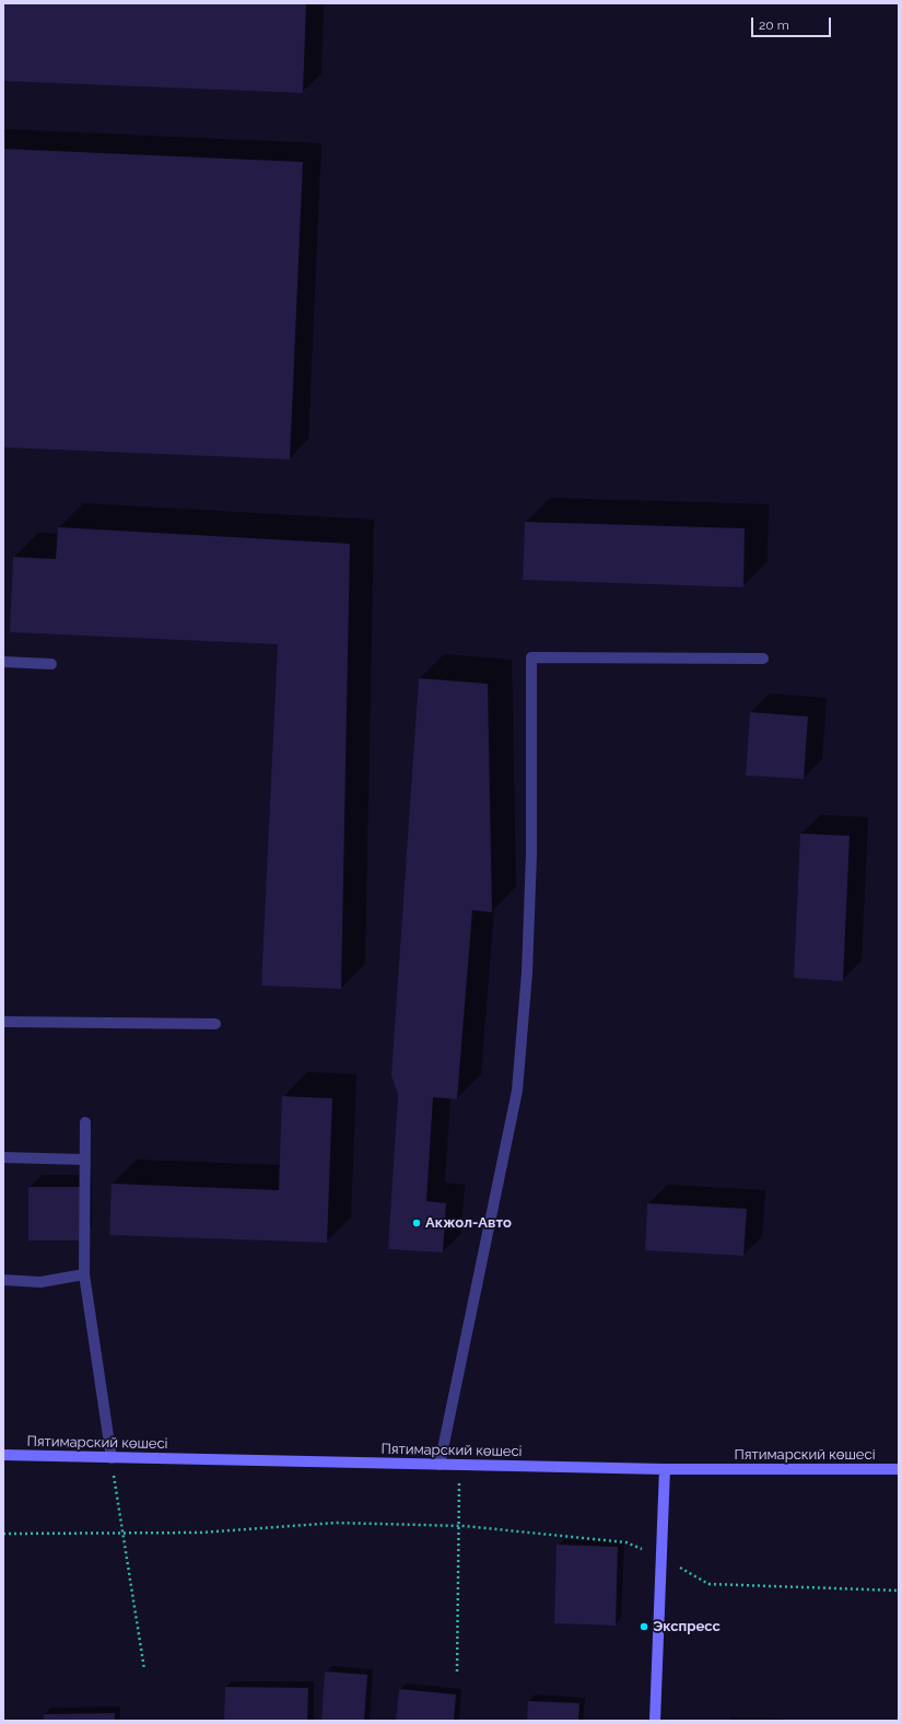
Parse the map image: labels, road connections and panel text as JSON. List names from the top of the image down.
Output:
{
  "streets": {
    "main road": ["Пятимарский көшесі"]
  },
  "places": ["Акжол-Авто", "Экспресс"],
  "scale_bar": "20 m"
}
